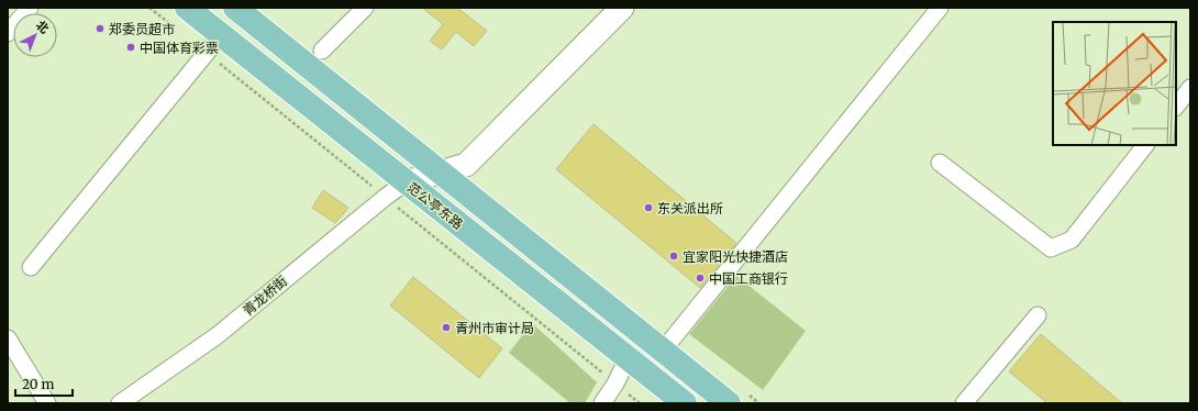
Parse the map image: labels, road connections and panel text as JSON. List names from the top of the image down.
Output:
{
  "streets": {
    "main road": ["范公亭东路"],
    "street": ["青龙桥街"]
  },
  "crossings": [
    ["范公亭东路", "青龙桥街"]
  ],
  "places": [
    "郑委员超市",
    "中国体育彩票",
    "东关派出所",
    "宜家阳光快捷酒店",
    "中国工商银行",
    "青州市审计局"
  ],
  "scale_bar": "20 m",
  "north": "top right"
}
